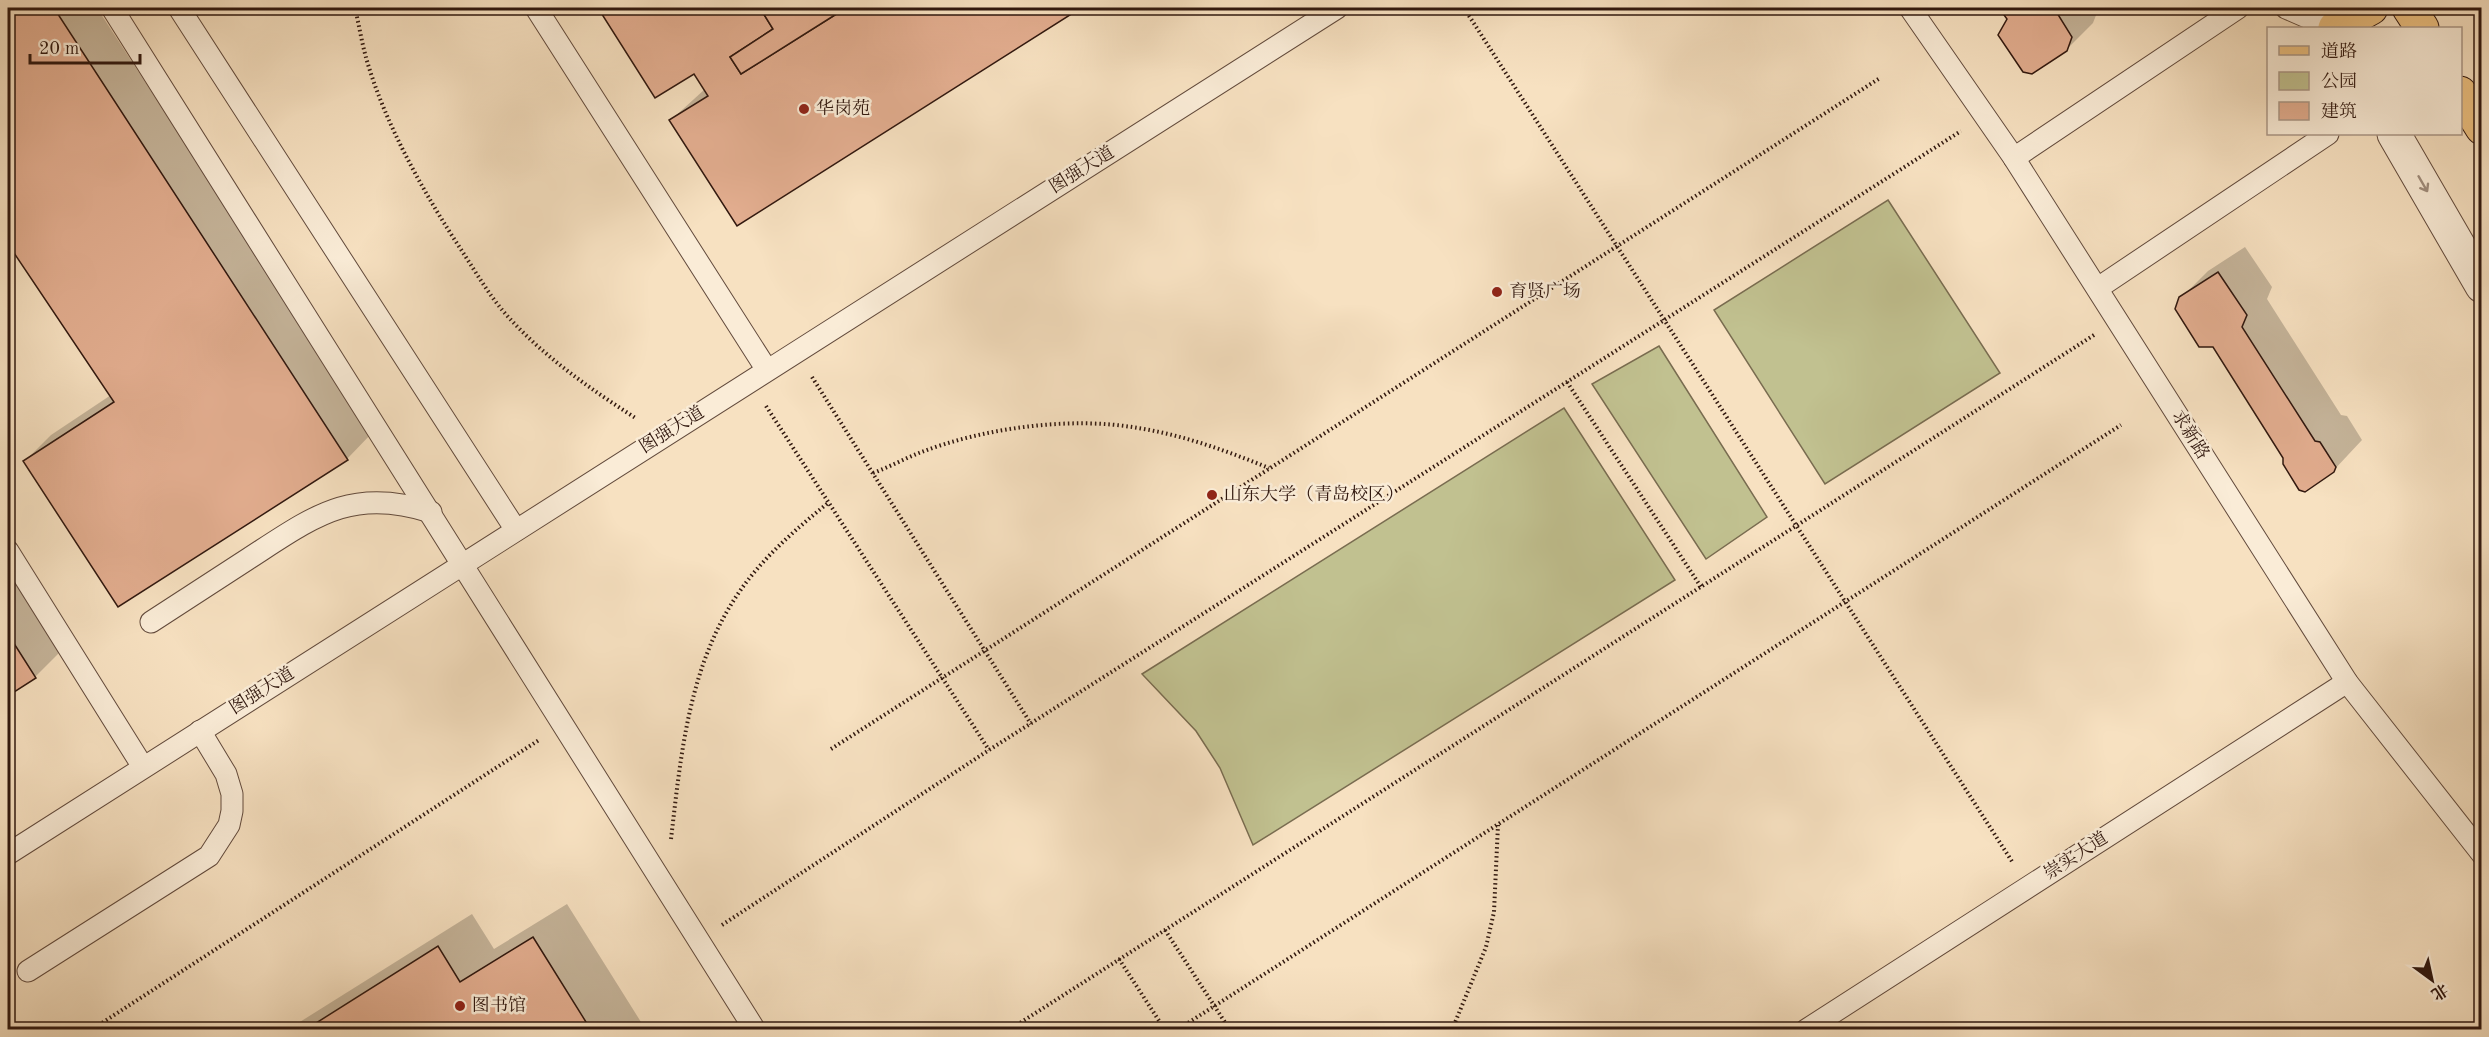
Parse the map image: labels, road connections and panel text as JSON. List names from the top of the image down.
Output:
{
  "streets": {
    "lane": ["图强大道", "求新路", "崇实大道"]
  },
  "crossings": [
    ["求新路", "崇实大道"]
  ],
  "places": [
    "华岗苑",
    "育贤广场",
    "山东大学（青岛校区）",
    "图书馆"
  ],
  "legend": ["道路", "公园", "建筑"],
  "scale_bar": "20 m",
  "north": "bottom right"
}
